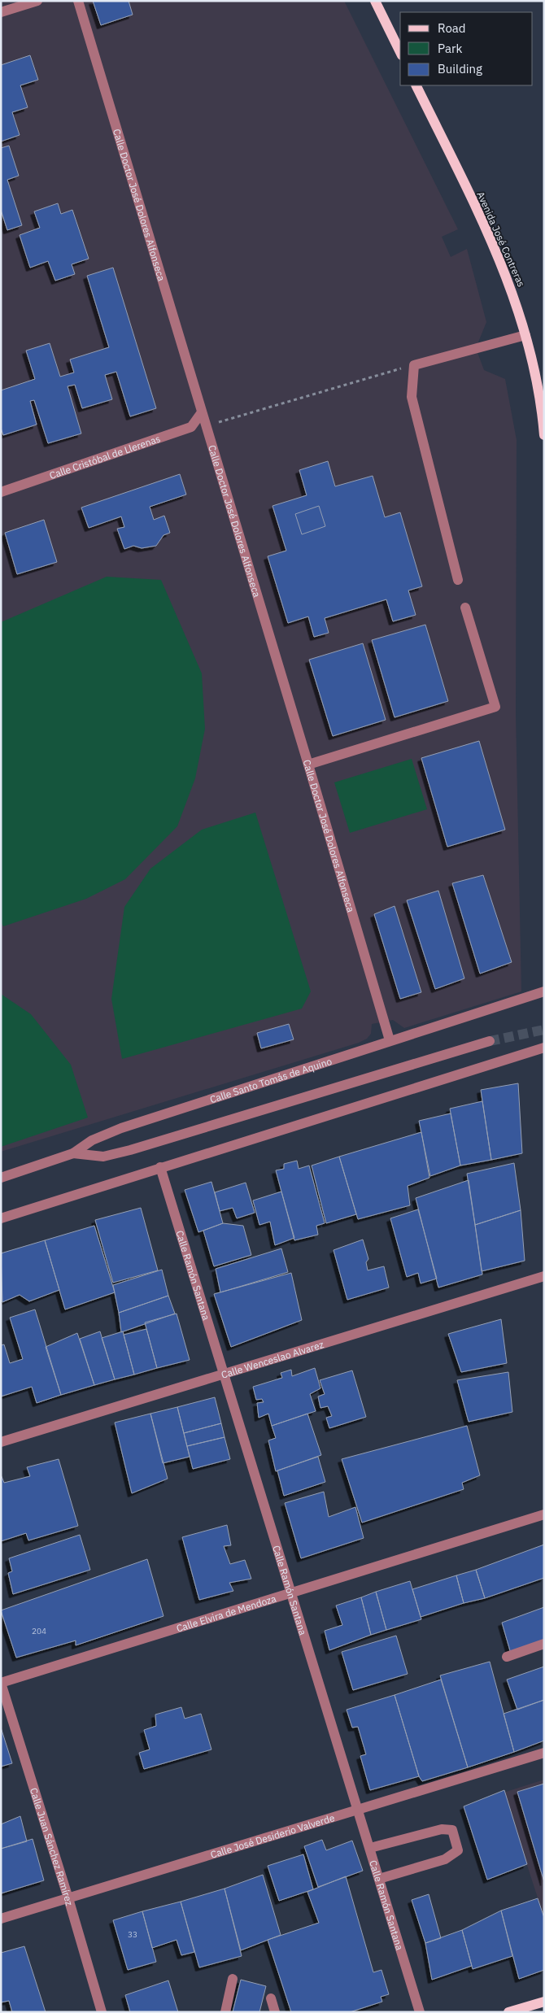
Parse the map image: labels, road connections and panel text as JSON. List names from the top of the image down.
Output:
{
  "streets": {
    "main road": ["Avenida José Contreras"],
    "street": [
      "Calle Doctor José Dolores Alfonseca",
      "Calle Cristóbal de Llerenas",
      "Calle Santo Tomás de Aquino",
      "Calle Ramón Santana",
      "Calle Wenceslao Alvarez",
      "Calle Elvira de Mendoza",
      "Calle José Desiderio Valverde",
      "Calle Juan Sánchez Ramírez"
    ]
  },
  "crossings": [
    ["Calle Doctor José Dolores Alfonseca", "Calle Cristóbal de Llerenas"],
    ["Calle Doctor José Dolores Alfonseca", "Calle Santo Tomás de Aquino"],
    ["Calle Ramón Santana", "Calle Wenceslao Alvarez"],
    ["Calle Ramón Santana", "Calle Elvira de Mendoza"],
    ["Calle Ramón Santana", "Calle José Desiderio Valverde"],
    ["Calle Elvira de Mendoza", "Calle Juan Sánchez Ramírez"],
    ["Calle José Desiderio Valverde", "Calle Juan Sánchez Ramírez"]
  ],
  "house_numbers": ["204", "33"],
  "legend": ["Road", "Park", "Building"]
}
